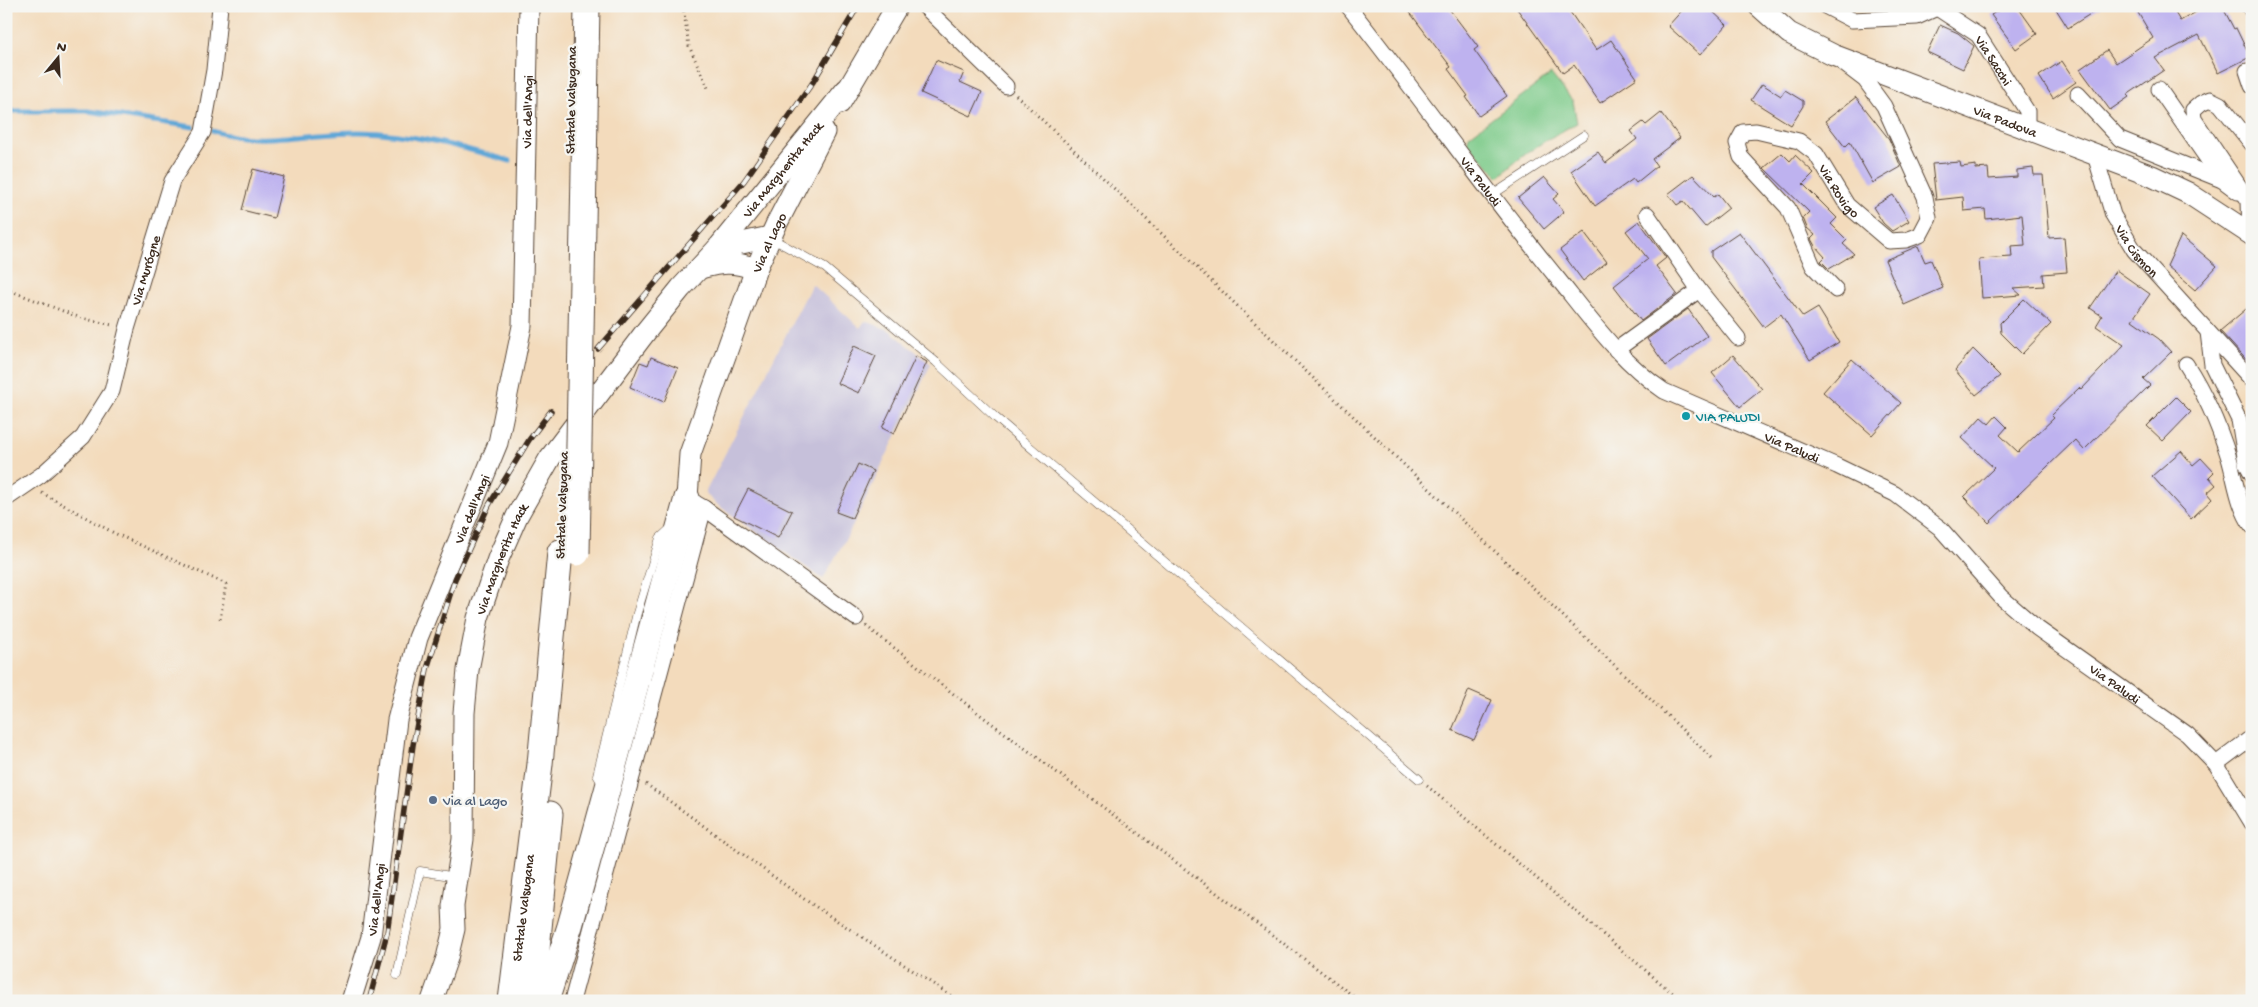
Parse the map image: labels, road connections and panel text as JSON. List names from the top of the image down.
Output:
{
  "streets": {
    "highway": ["Statale Valsugana"],
    "main road": ["Via Padova", "Via Margherita Hack", "Via al Lago"],
    "street": [
      "Via Sacchi",
      "Via dell'Angi",
      "Via Paludi",
      "Via Rovigo",
      "Via Cismon",
      "Via Murógne"
    ]
  },
  "crossings": [
    ["Via Sacchi", "Via Padova"],
    ["Via Padova", "Via Rovigo"],
    ["Via Padova", "Via Cismon"],
    ["Via Margherita Hack", "Via al Lago"]
  ],
  "places": ["VIA PALUDI", "Via al Lago"],
  "north": "top"
}
